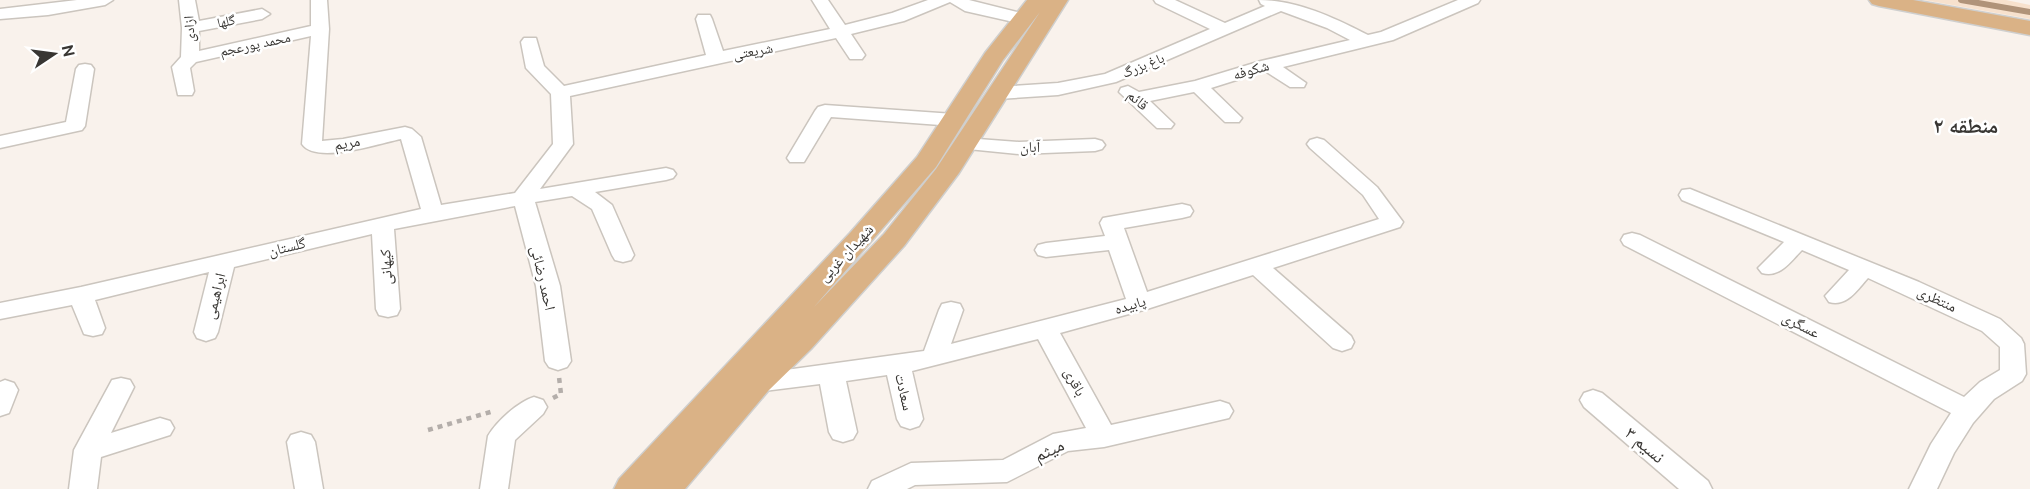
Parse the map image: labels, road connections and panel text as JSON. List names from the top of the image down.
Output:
{
  "streets": {
    "main road": ["شهیدان غربی"],
    "street": [
      "گلها",
      "ازادی",
      "محمد پورعجم",
      "شریعتی",
      "باغ بزرگ",
      "شکوفه",
      "قائم",
      "مریم",
      "آبان",
      "گلستان",
      "کیهانی",
      "احمد رضائی",
      "ابراهیمی",
      "منتظری",
      "پابیده",
      "عسگری",
      "باقری",
      "سعادت",
      "نسیم ۳",
      "میثم"
    ]
  },
  "crossings": [
    ["گلها", "ازادی"],
    ["ازادی", "محمد پورعجم"],
    ["محمد پورعجم", "مریم"],
    ["باغ بزرگ", "قائم"],
    ["باغ بزرگ", "شهیدان غربی"],
    ["شکوفه", "قائم"],
    ["مریم", "گلستان"],
    ["آبان", "شهیدان غربی"],
    ["گلستان", "کیهانی"],
    ["گلستان", "احمد رضائی"],
    ["گلستان", "ابراهیمی"],
    ["شهیدان غربی", "پابیده"],
    ["منتظری", "عسگری"],
    ["پابیده", "باقری"],
    ["پابیده", "سعادت"],
    ["باقری", "میثم"]
  ],
  "districts": ["منطقه ۲"],
  "north": "right"
}
